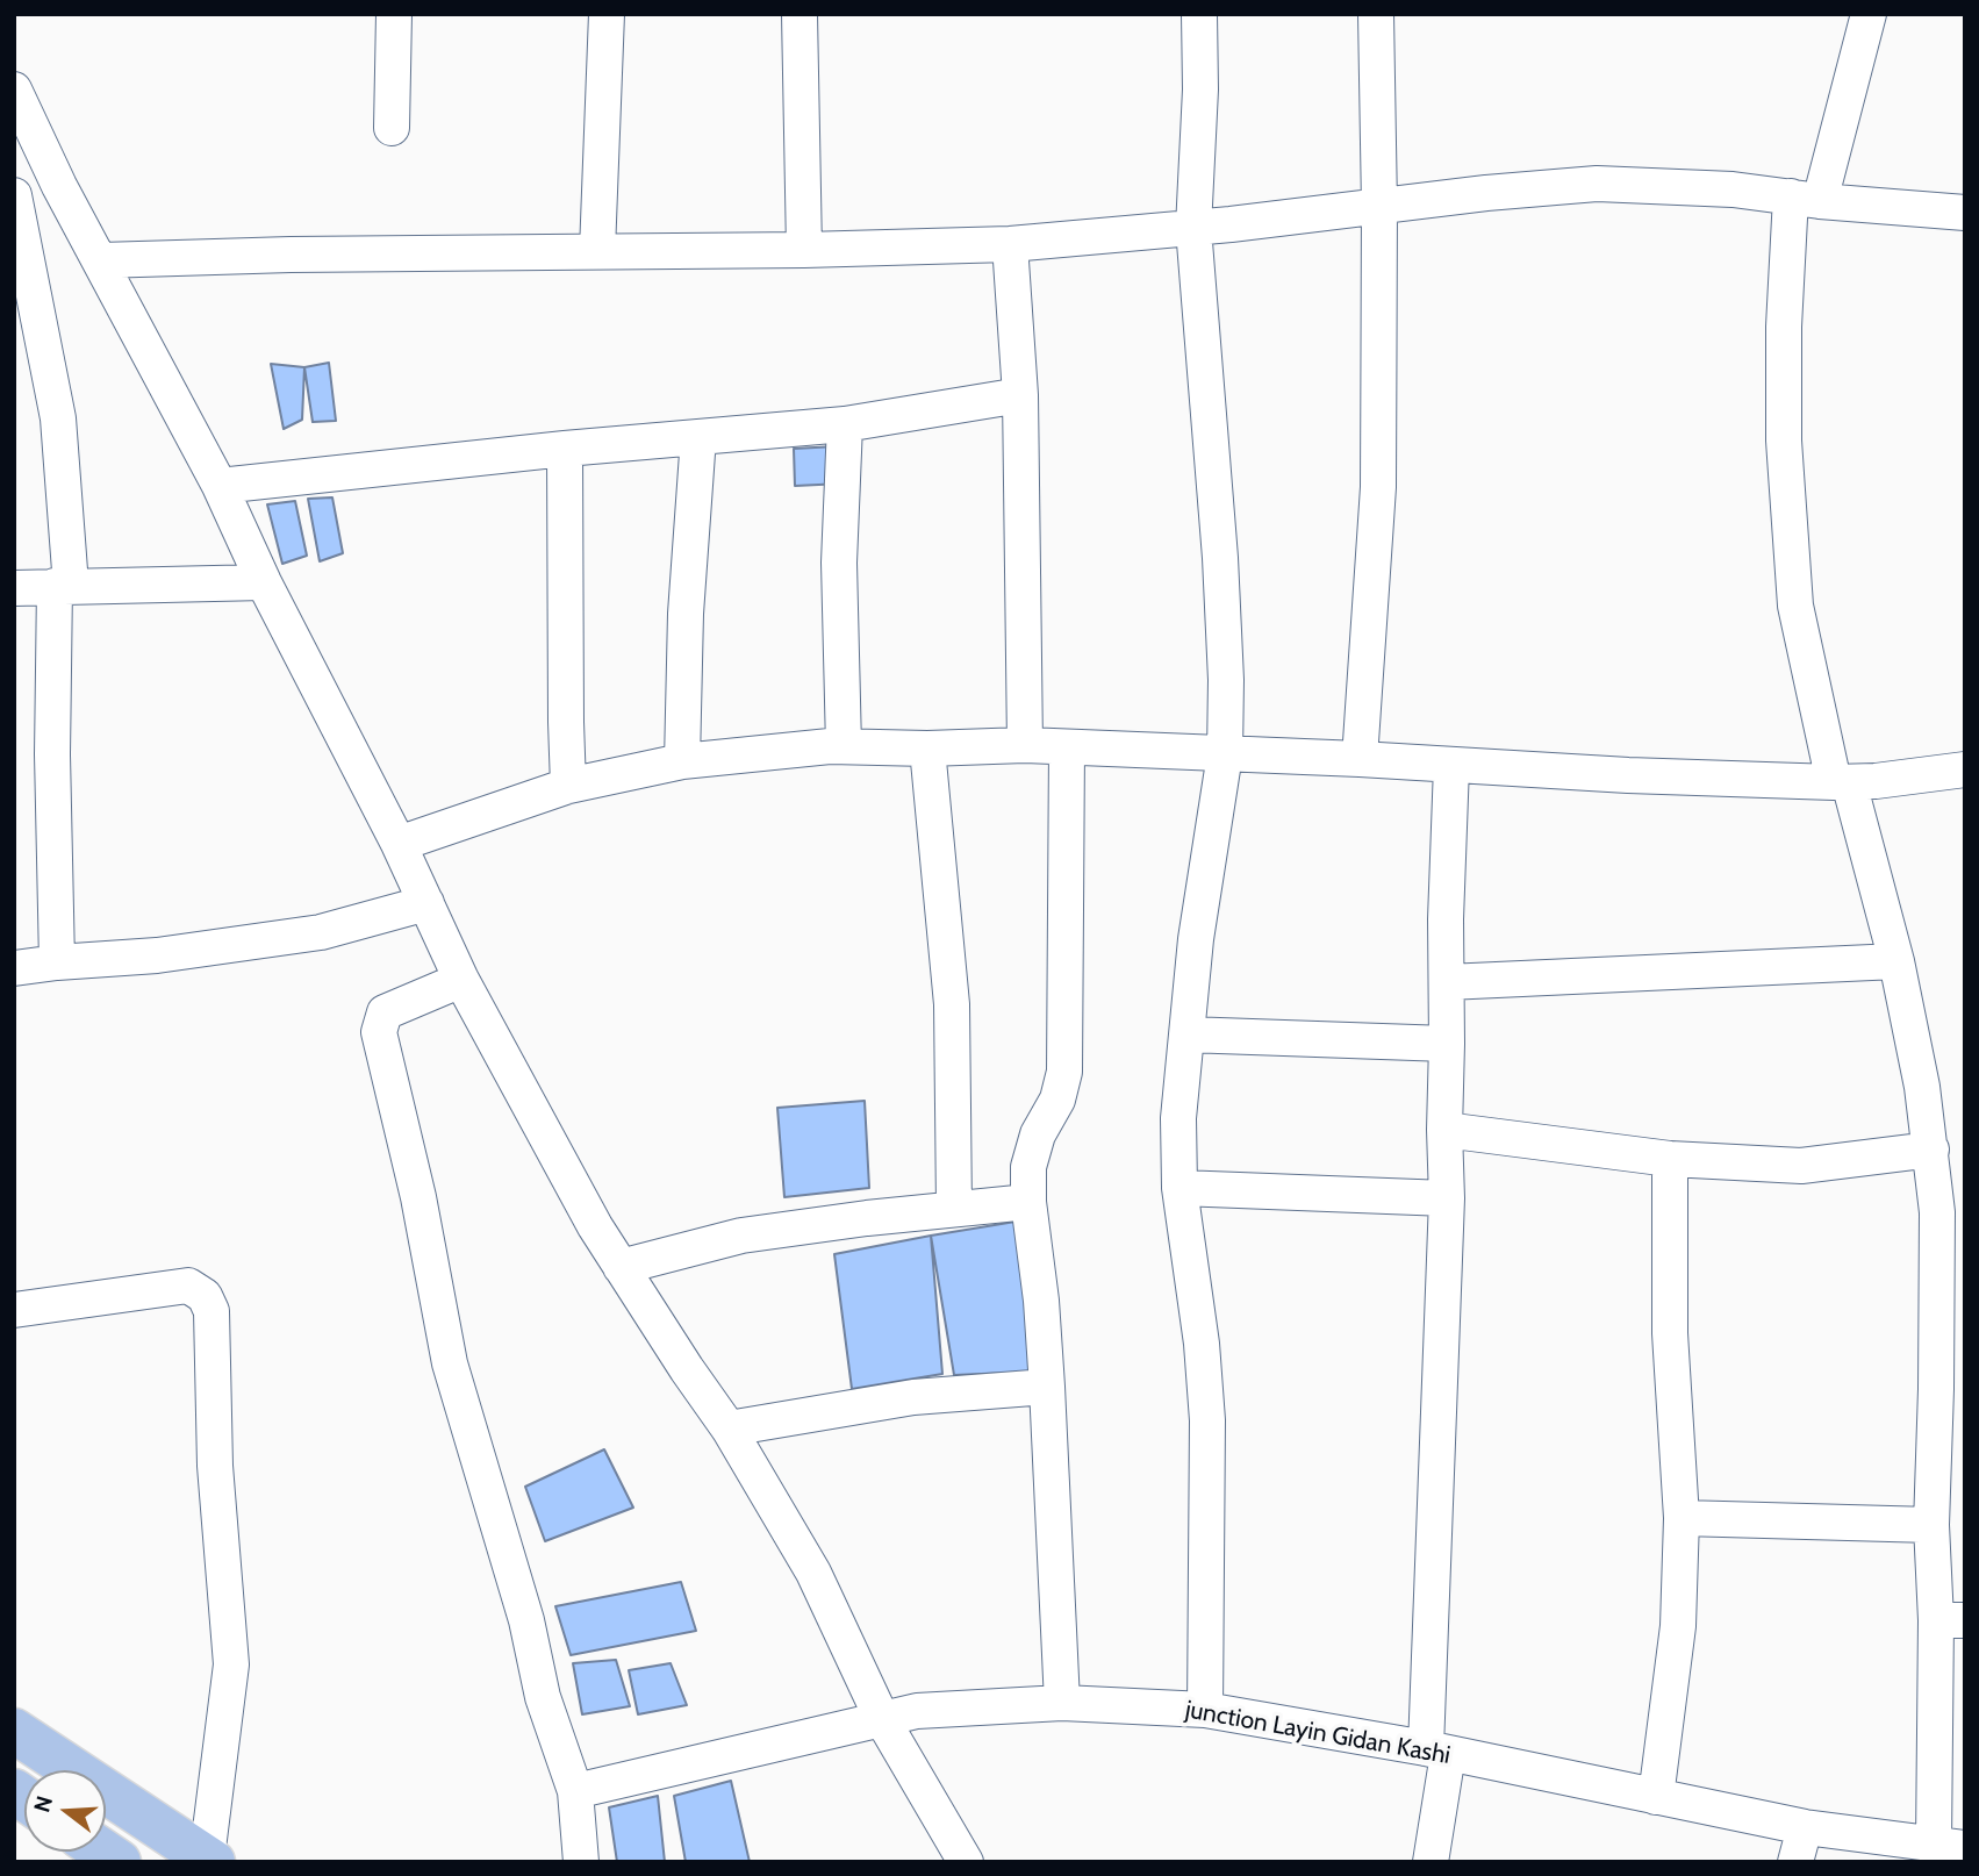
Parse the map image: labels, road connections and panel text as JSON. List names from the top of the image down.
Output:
{
  "streets": {
    "street": ["junction Layin Gidan Kashi"]
  },
  "north": "left"
}
